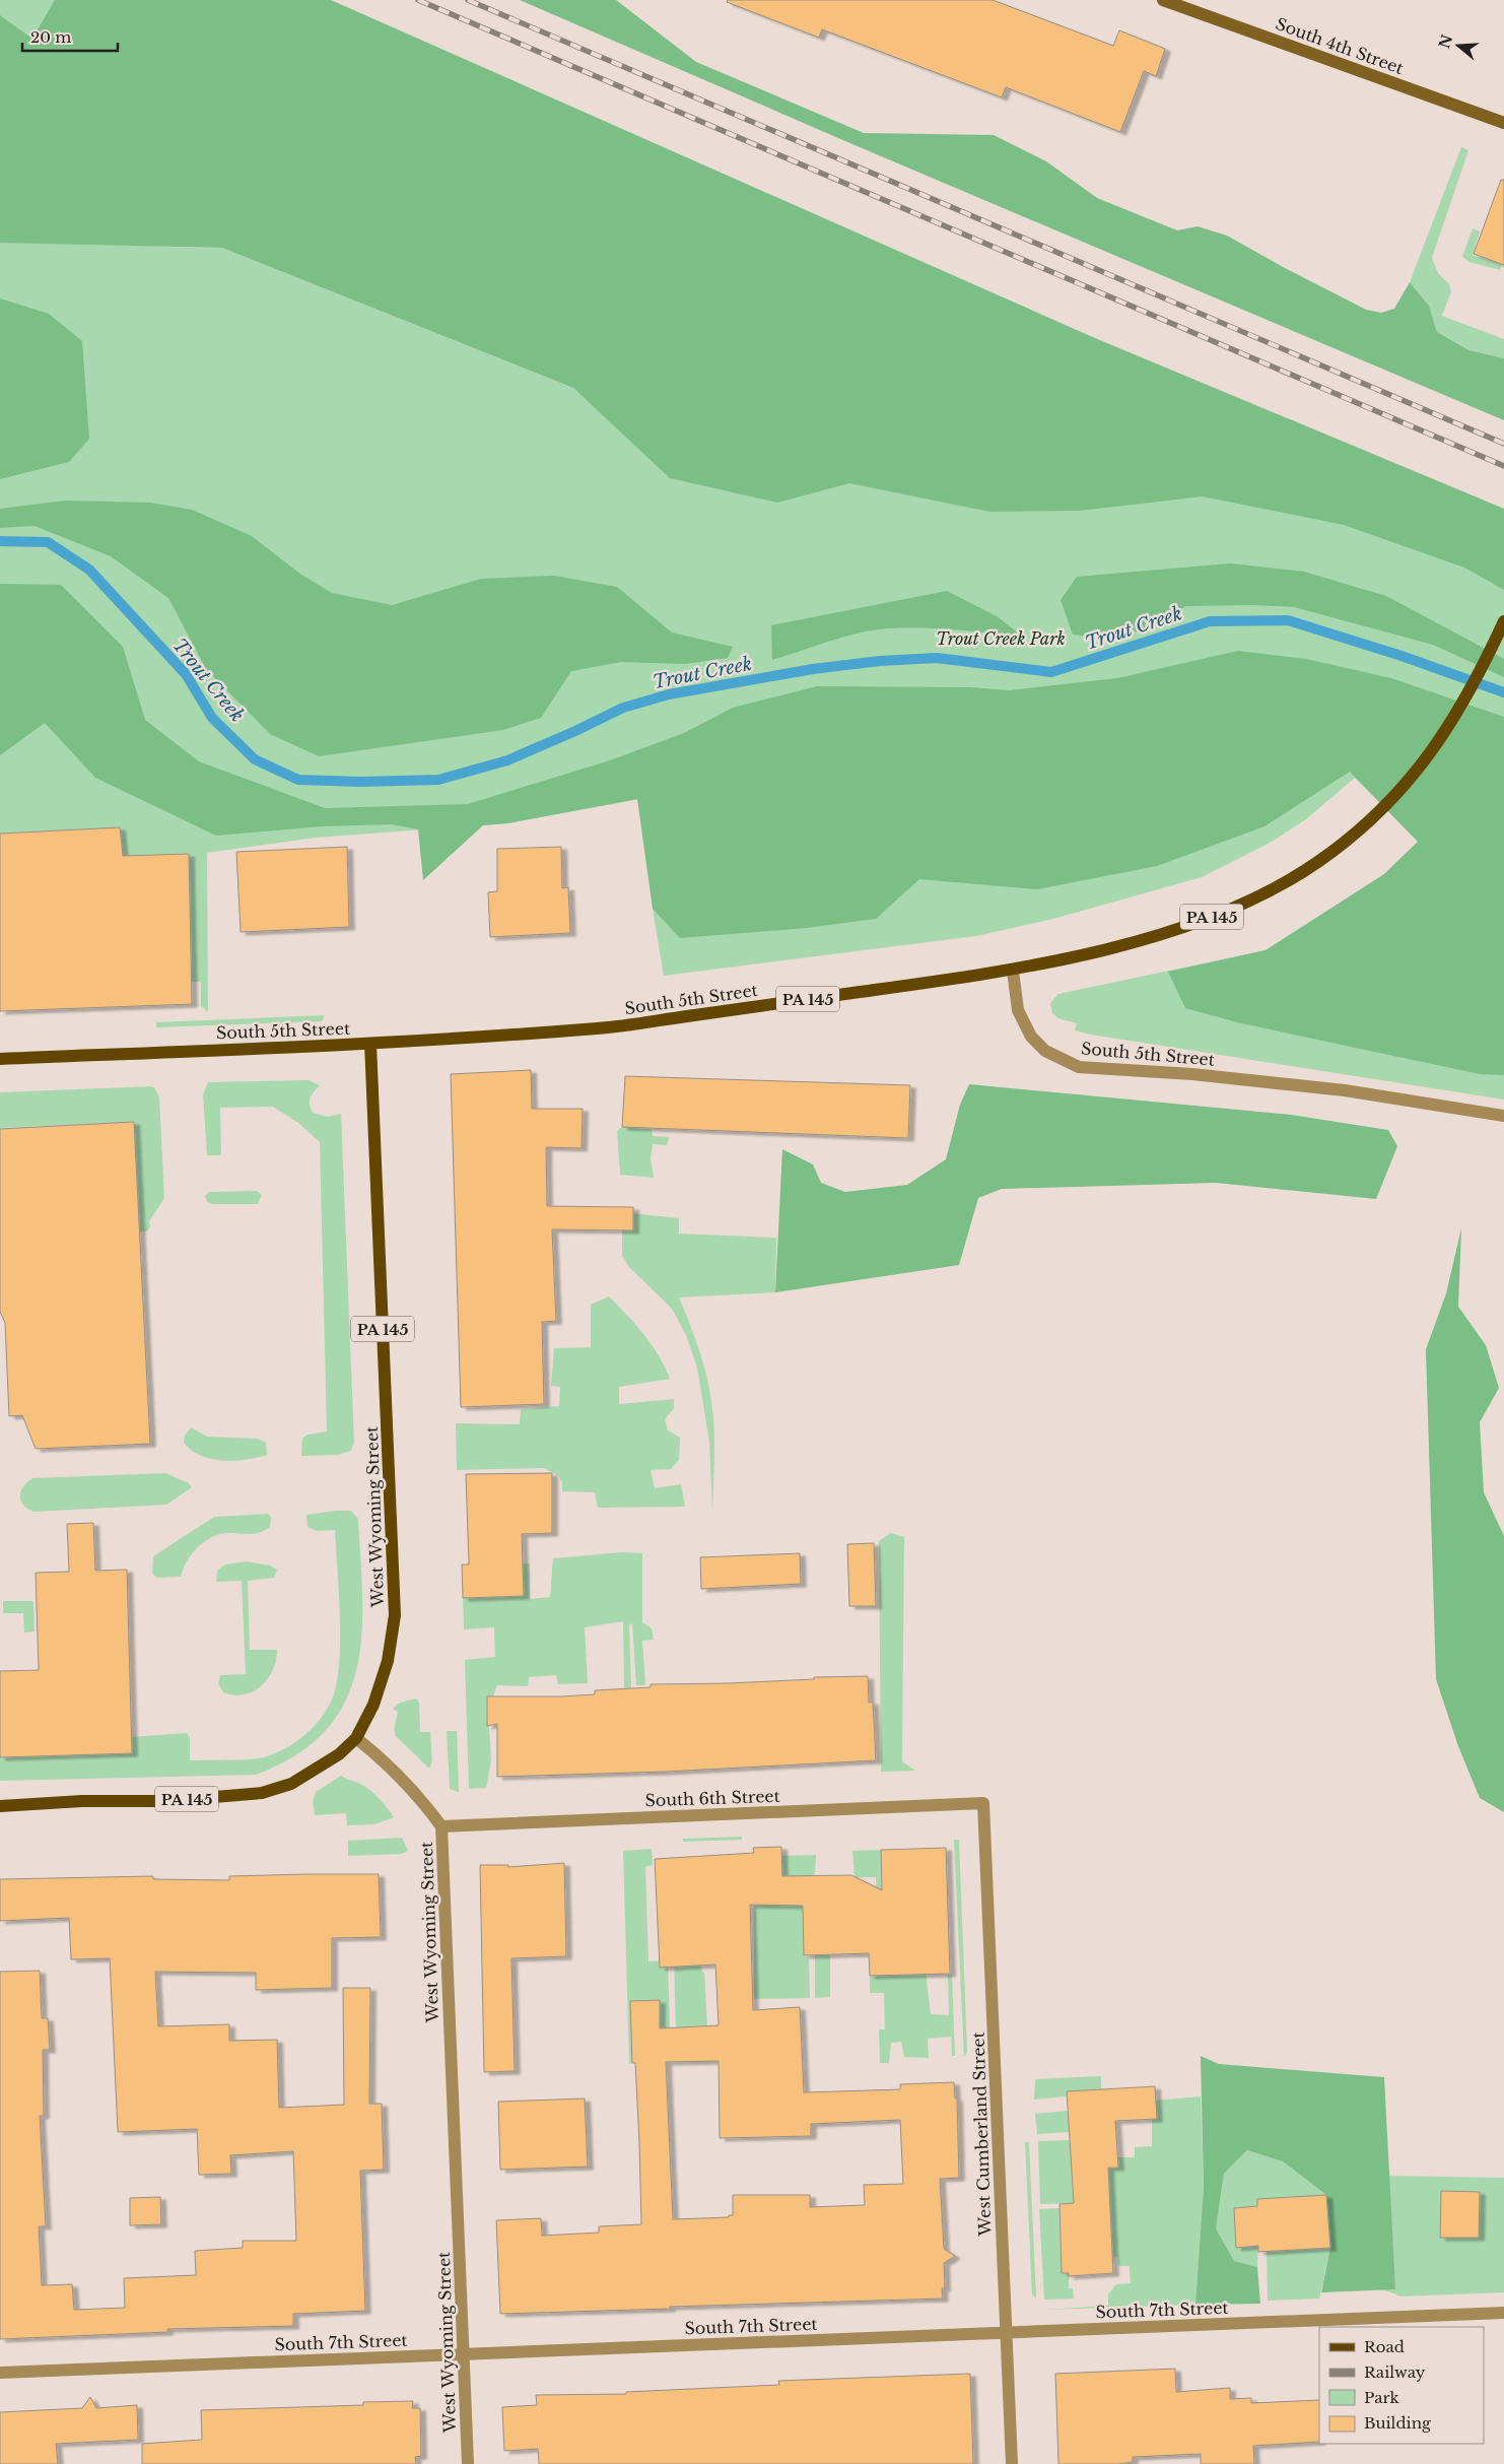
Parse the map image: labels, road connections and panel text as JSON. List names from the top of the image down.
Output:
{
  "streets": {
    "main road": [
      "South 4th Street",
      "PA 145",
      "South 5th Street",
      "West Wyoming Street"
    ],
    "street": ["South 6th Street", "West Cumberland Street", "South 7th Street"]
  },
  "crossings": [
    ["PA 145", "South 5th Street"],
    ["PA 145", "West Wyoming Street"],
    ["South 5th Street", "West Wyoming Street"],
    ["West Wyoming Street", "South 6th Street"],
    ["West Wyoming Street", "South 7th Street"],
    ["South 6th Street", "West Cumberland Street"],
    ["West Cumberland Street", "South 7th Street"]
  ],
  "water": ["Trout Creek"],
  "parks": ["Trout Creek Park"],
  "legend": [
    "Road",
    "Railway",
    "Park",
    "Building"
  ],
  "scale_bar": "20 m",
  "north": "left"
}
